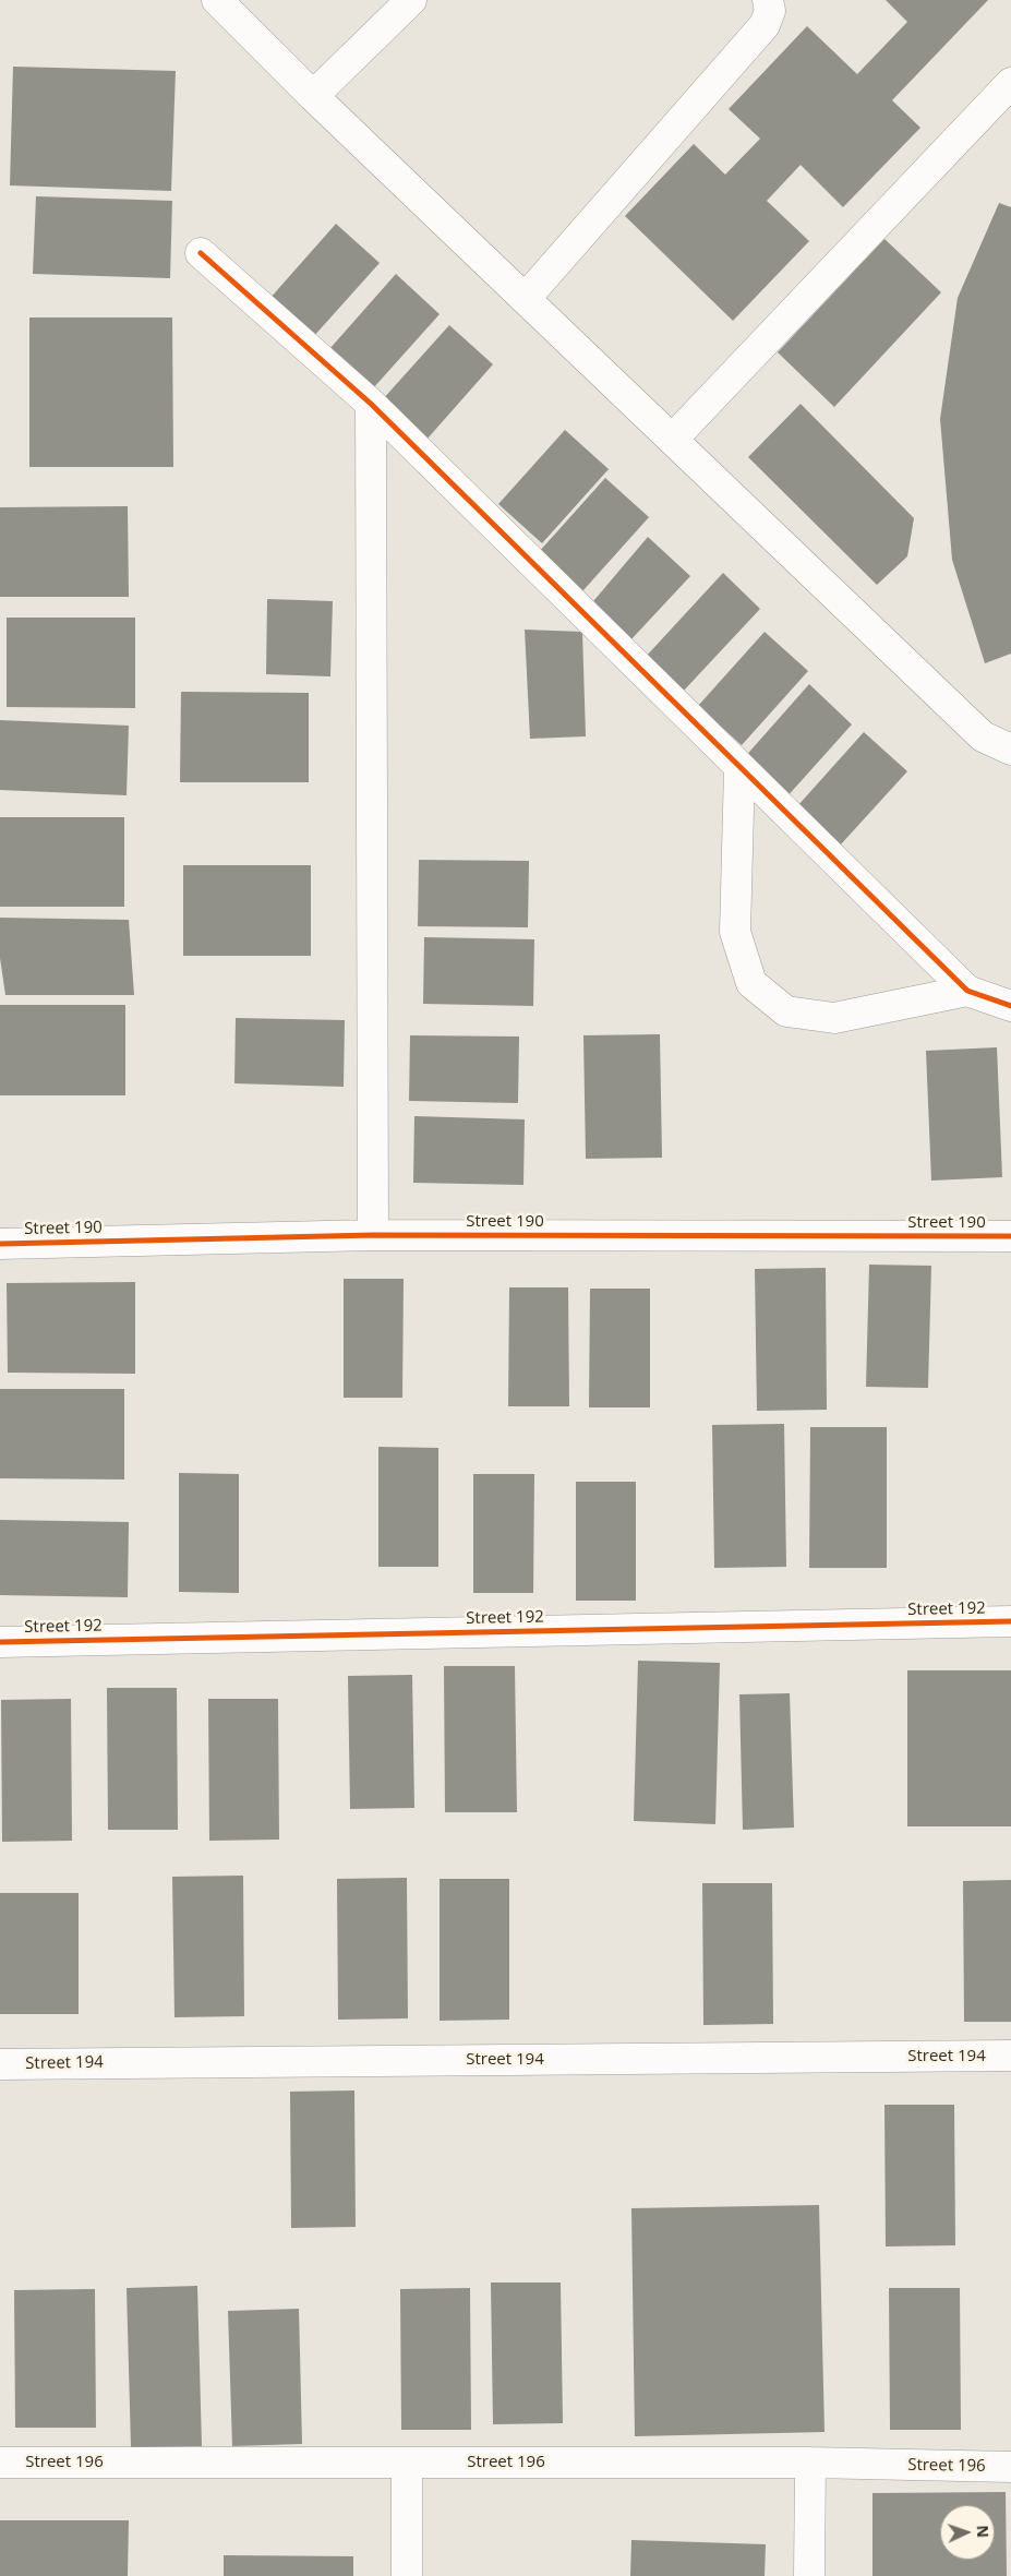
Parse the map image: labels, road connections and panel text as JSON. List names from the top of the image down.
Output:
{
  "streets": {
    "street": [
      "Street 190",
      "Street 192",
      "Street 194",
      "Street 196"
    ]
  },
  "north": "right"
}
